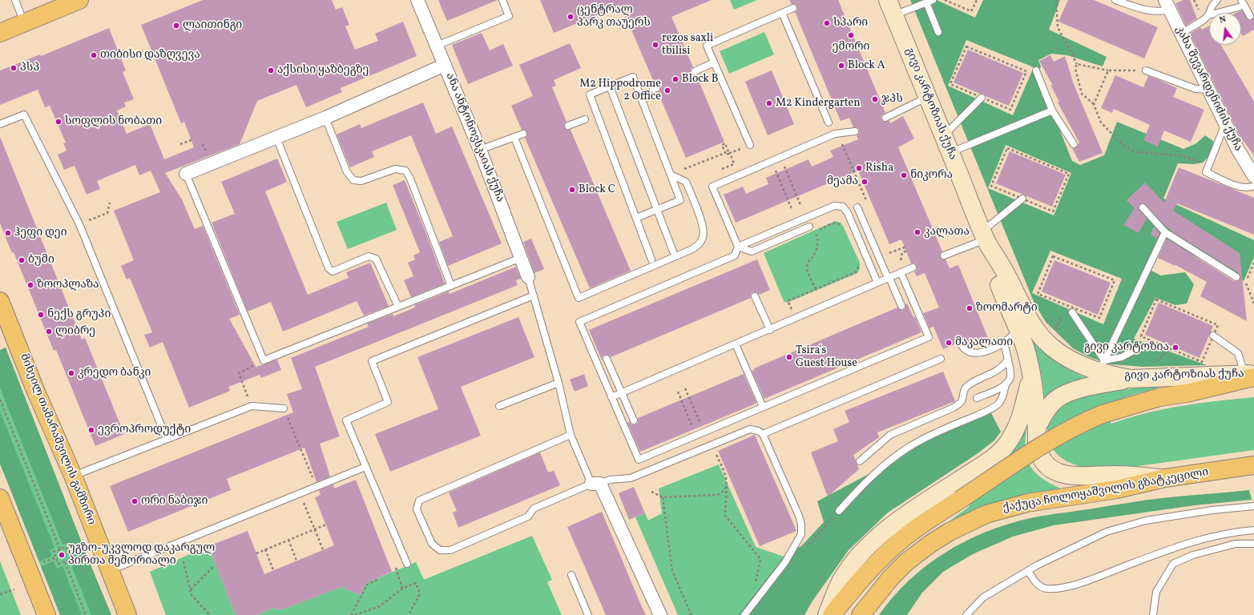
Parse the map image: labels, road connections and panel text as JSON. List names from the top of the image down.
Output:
{
  "streets": {
    "main road": ["გივი კარტოზიას ქუჩა", "მიხეილ თამარაშვილის გამზირი", "ქაქუცა ჩოლოყაშვილის გზატკეცილი"],
    "street": ["კახა შევარდენიძის ქუჩა", "ანა ანტონოვსკაიას ქუჩა"]
  },
  "crossings": [
    ["გივი კარტოზიას ქუჩა", "ქაქუცა ჩოლოყაშვილის გზატკეცილი"]
  ],
  "places": [
    "ცენტრალ პარკ თაუერს",
    "სპარი",
    "ლაითინგი",
    "ემორი",
    "rezos saxli tbilisi",
    "თიბისი დაზღვევა",
    "Block A",
    "პსპ",
    "აქსისი ყაზბეგზე",
    "Block B",
    "M2 Hippodrome 2 Office",
    "ჯპს",
    "M2 Kindergarten",
    "სოფლის ნობათი",
    "Risha",
    "ნიკორა",
    "მეამა",
    "Block C",
    "კალათა",
    "ჰეფი დეი",
    "ბუმი",
    "ზოოპლაზა",
    "ზოომარტი",
    "ნექს გრუპი",
    "ლიბრე",
    "მაკალათი",
    "გივი კარტოზია",
    "Tsira's Guest House",
    "კრედო ბანკი",
    "ევროპროდუქტი",
    "ორი ნაბიჯი",
    "უგზო-უკვლოდ დაკარგულ პირთა მემორიალი"
  ],
  "north": "top"
}
